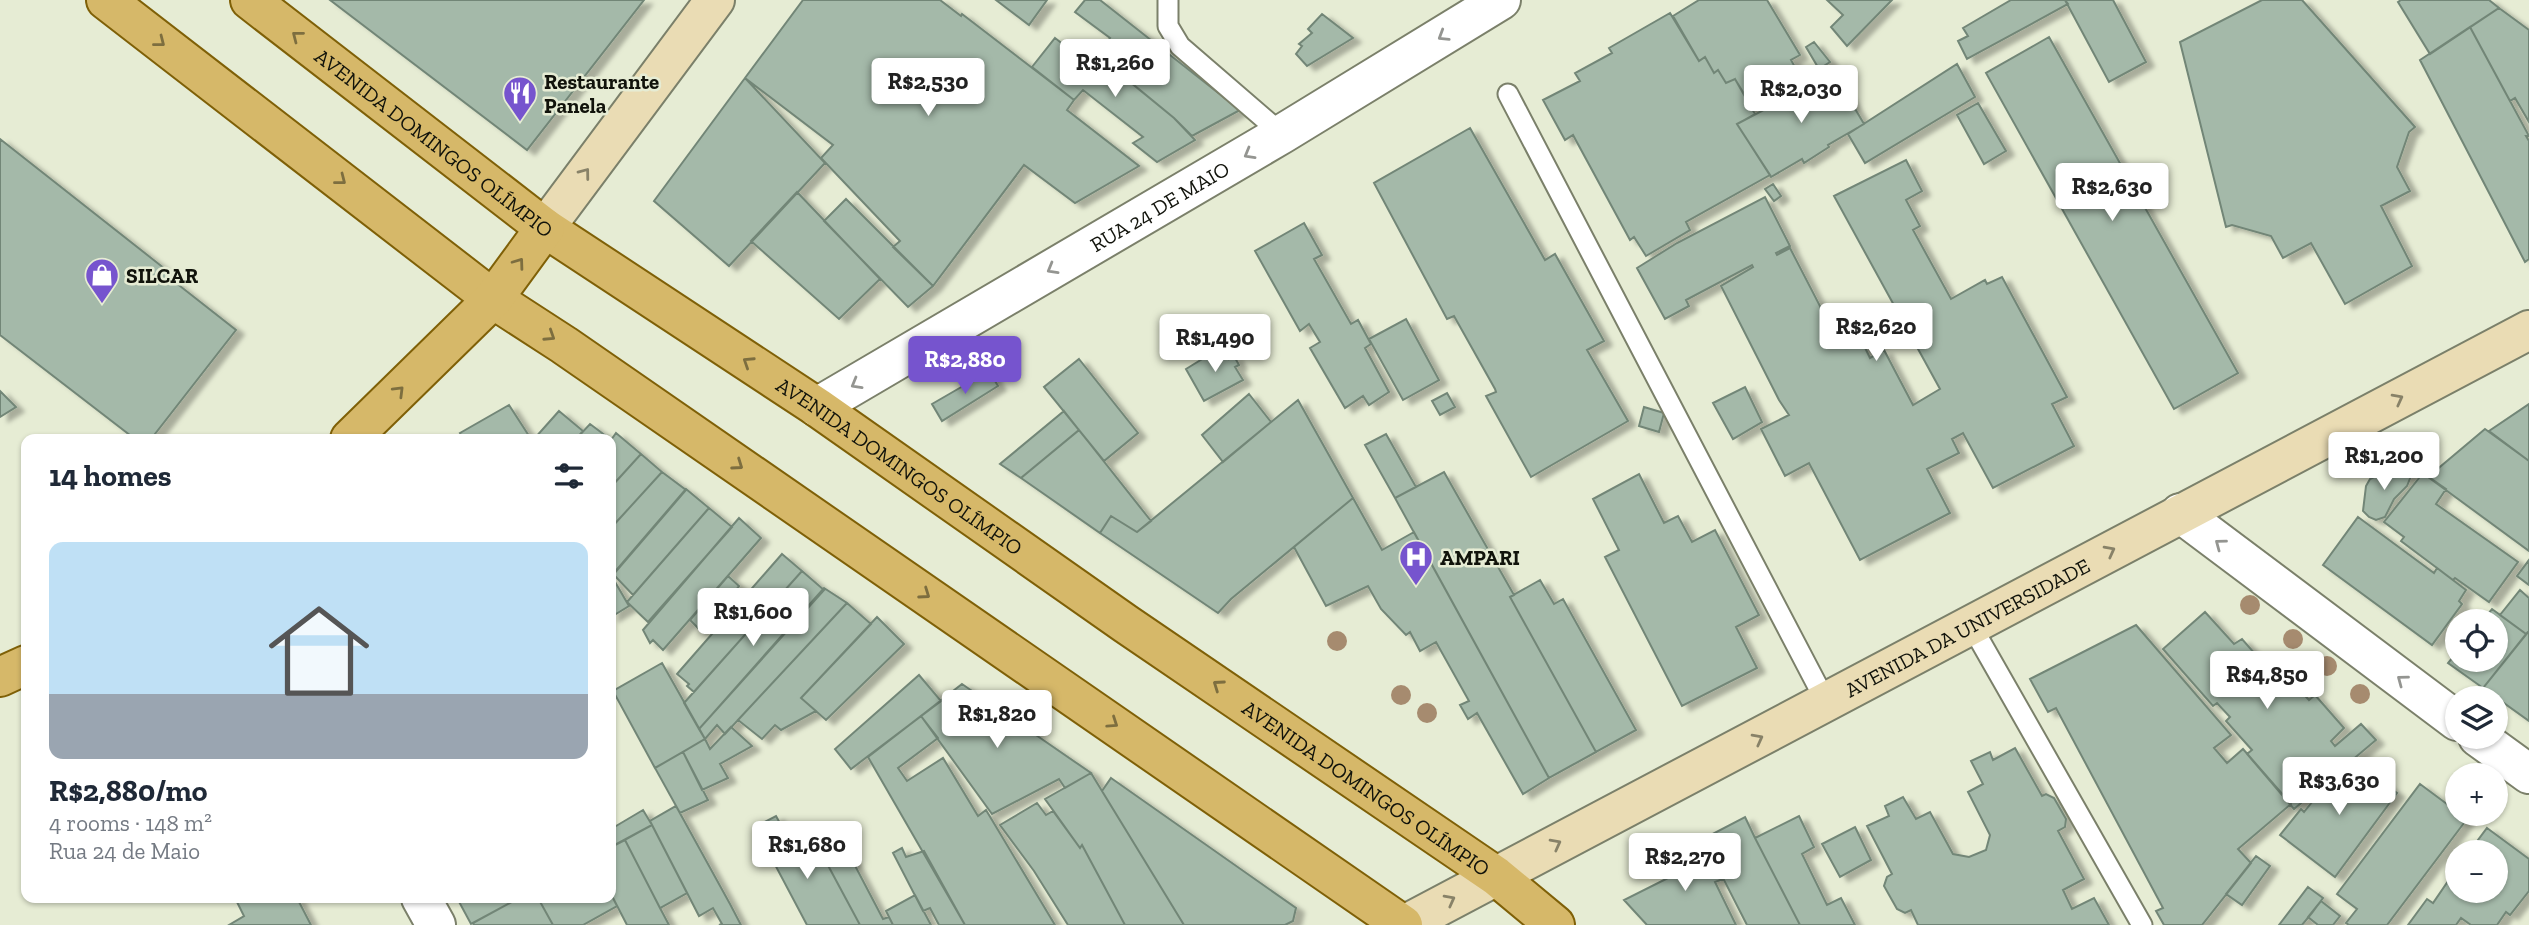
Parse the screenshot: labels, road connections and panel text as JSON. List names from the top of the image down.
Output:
{
  "streets": {
    "main road": ["AVENIDA DOMINGOS OLÍMPIO", "AVENIDA DA UNIVERSIDADE"],
    "street": ["RUA 24 DE MAIO"]
  },
  "crossings": [
    ["AVENIDA DOMINGOS OLÍMPIO", "RUA 24 DE MAIO"],
    ["AVENIDA DOMINGOS OLÍMPIO", "AVENIDA DA UNIVERSIDADE"]
  ],
  "one_way": ["RUA 24 DE MAIO", "AVENIDA DA UNIVERSIDADE"],
  "places": {
    "restaurant": ["Restaurante Panela"],
    "shop": ["SILCAR"],
    "hospital": ["AMPARI"]
  },
  "page": {
    "price": [
      "R$1,260",
      "R$2,530",
      "R$2,030",
      "R$2,630",
      "R$2,620",
      "R$1,490",
      "R$2,880",
      "R$1,200",
      "R$1,600",
      "R$4,850",
      "R$1,820",
      "R$3,630",
      "R$1,680",
      "R$2,270"
    ],
    "heading": "14 homes",
    "list": [
      {
        "name": "R$2,880/mo",
        "note": "4 rooms · 148 m² · Rua 24 de Maio"
      }
    ],
    "map_buttons": ["+", "−"]
  }
}
